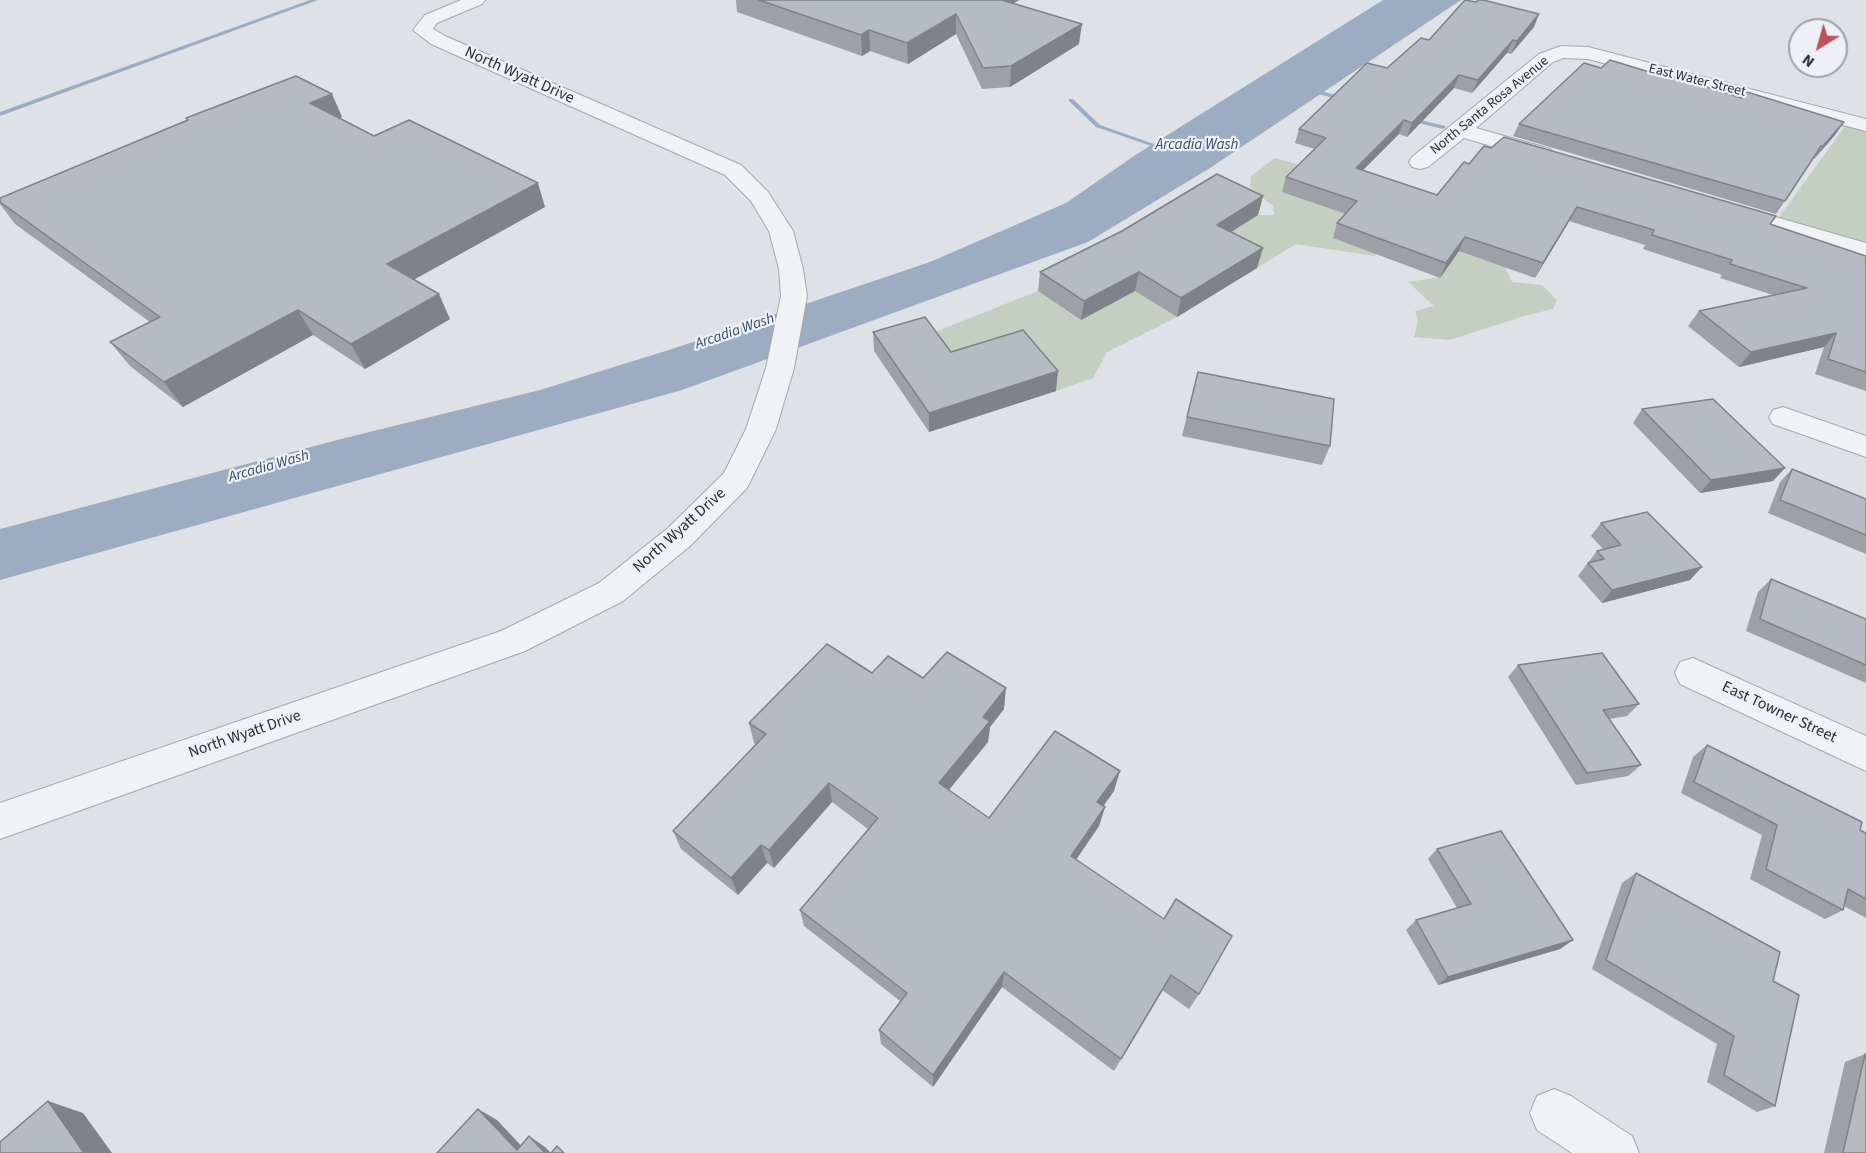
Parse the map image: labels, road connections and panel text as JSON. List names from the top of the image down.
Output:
{
  "streets": {
    "street": [
      "North Wyatt Drive",
      "East Water Street",
      "North Santa Rosa Avenue",
      "East Towner Street"
    ]
  },
  "crossings": [
    ["East Water Street", "North Santa Rosa Avenue"]
  ],
  "water": ["Arcadia Wash"],
  "north": "bottom left"
}
